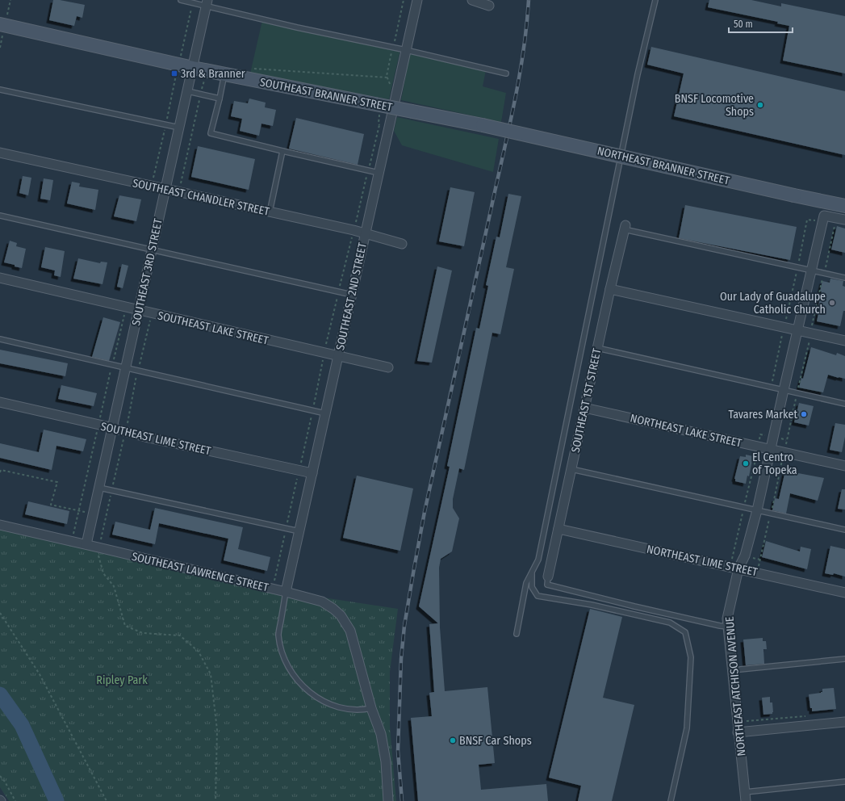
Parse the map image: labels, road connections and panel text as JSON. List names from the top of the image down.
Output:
{
  "streets": {
    "main road": ["SOUTHEAST BRANNER STREET", "NORTHEAST BRANNER STREET"],
    "street": [
      "SOUTHEAST CHANDLER STREET",
      "SOUTHEAST 3RD STREET",
      "SOUTHEAST 2ND STREET",
      "SOUTHEAST LAKE STREET",
      "SOUTHEAST 1ST STREET",
      "NORTHEAST LAKE STREET",
      "SOUTHEAST LIME STREET",
      "NORTHEAST LIME STREET",
      "SOUTHEAST LAWRENCE STREET",
      "NORTHEAST ATCHISON AVENUE"
    ]
  },
  "crossings": [
    ["SOUTHEAST BRANNER STREET", "NORTHEAST BRANNER STREET"],
    ["SOUTHEAST BRANNER STREET", "SOUTHEAST 3RD STREET"],
    ["SOUTHEAST CHANDLER STREET", "SOUTHEAST 3RD STREET"],
    ["SOUTHEAST CHANDLER STREET", "SOUTHEAST 2ND STREET"],
    ["SOUTHEAST 3RD STREET", "SOUTHEAST LAKE STREET"],
    ["SOUTHEAST 3RD STREET", "SOUTHEAST LIME STREET"],
    ["SOUTHEAST 3RD STREET", "SOUTHEAST LAWRENCE STREET"],
    ["SOUTHEAST 2ND STREET", "SOUTHEAST LAKE STREET"],
    ["SOUTHEAST 2ND STREET", "SOUTHEAST LIME STREET"],
    ["SOUTHEAST 2ND STREET", "SOUTHEAST LAWRENCE STREET"],
    ["SOUTHEAST 1ST STREET", "NORTHEAST LAKE STREET"],
    ["SOUTHEAST 1ST STREET", "NORTHEAST LIME STREET"],
    ["NORTHEAST LAKE STREET", "NORTHEAST ATCHISON AVENUE"],
    ["NORTHEAST LIME STREET", "NORTHEAST ATCHISON AVENUE"]
  ],
  "parks": ["Ripley Park"],
  "places": {
    "transit": ["3rd & Branner"],
    "other": [
      "BNSF Locomotive Shops",
      "Our Lady of Guadalupe Catholic Church",
      "Tavares Market",
      "El Centro of Topeka",
      "BNSF Car Shops"
    ]
  },
  "scale_bar": "50 m"
}
